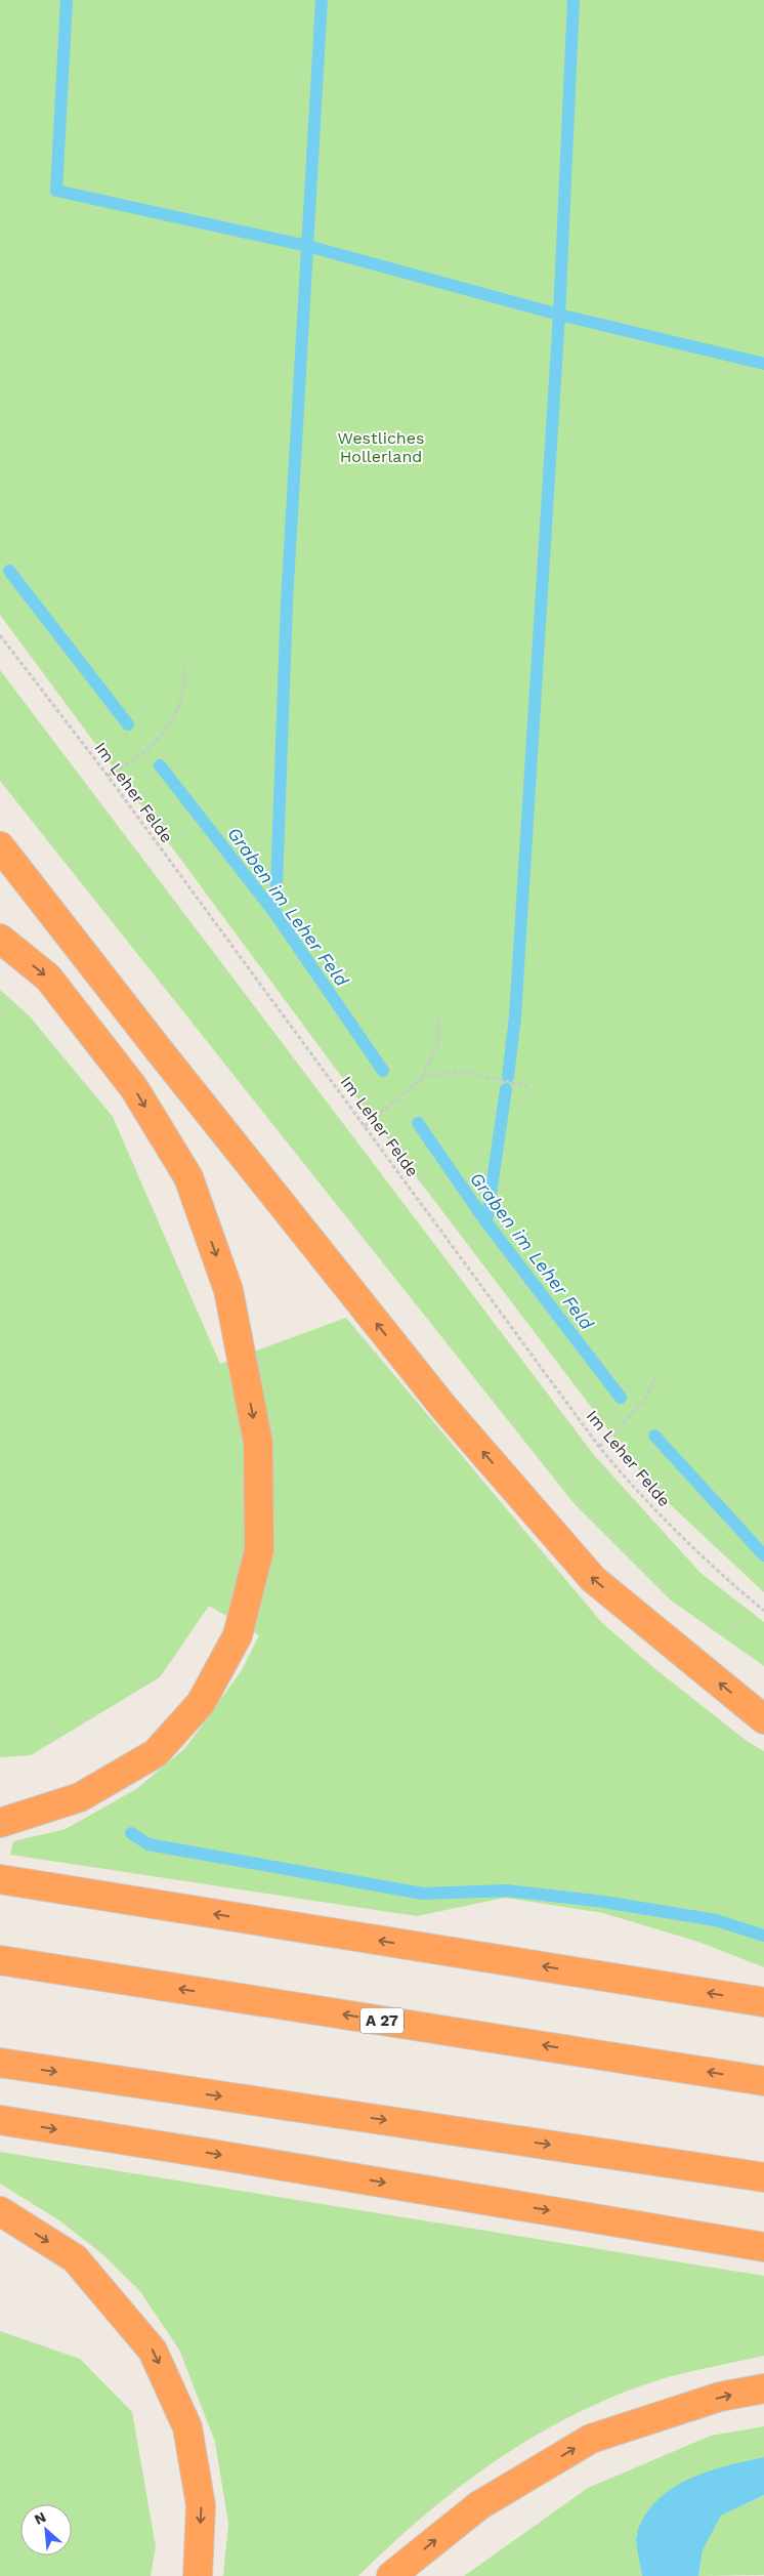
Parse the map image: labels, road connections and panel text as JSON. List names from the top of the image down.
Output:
{
  "streets": {
    "highway": ["A 27"],
    "path": ["Im Leher Felde"]
  },
  "water": ["Graben im Leher Feld"],
  "parks": ["Westliches Hollerland"],
  "north": "top left"
}
